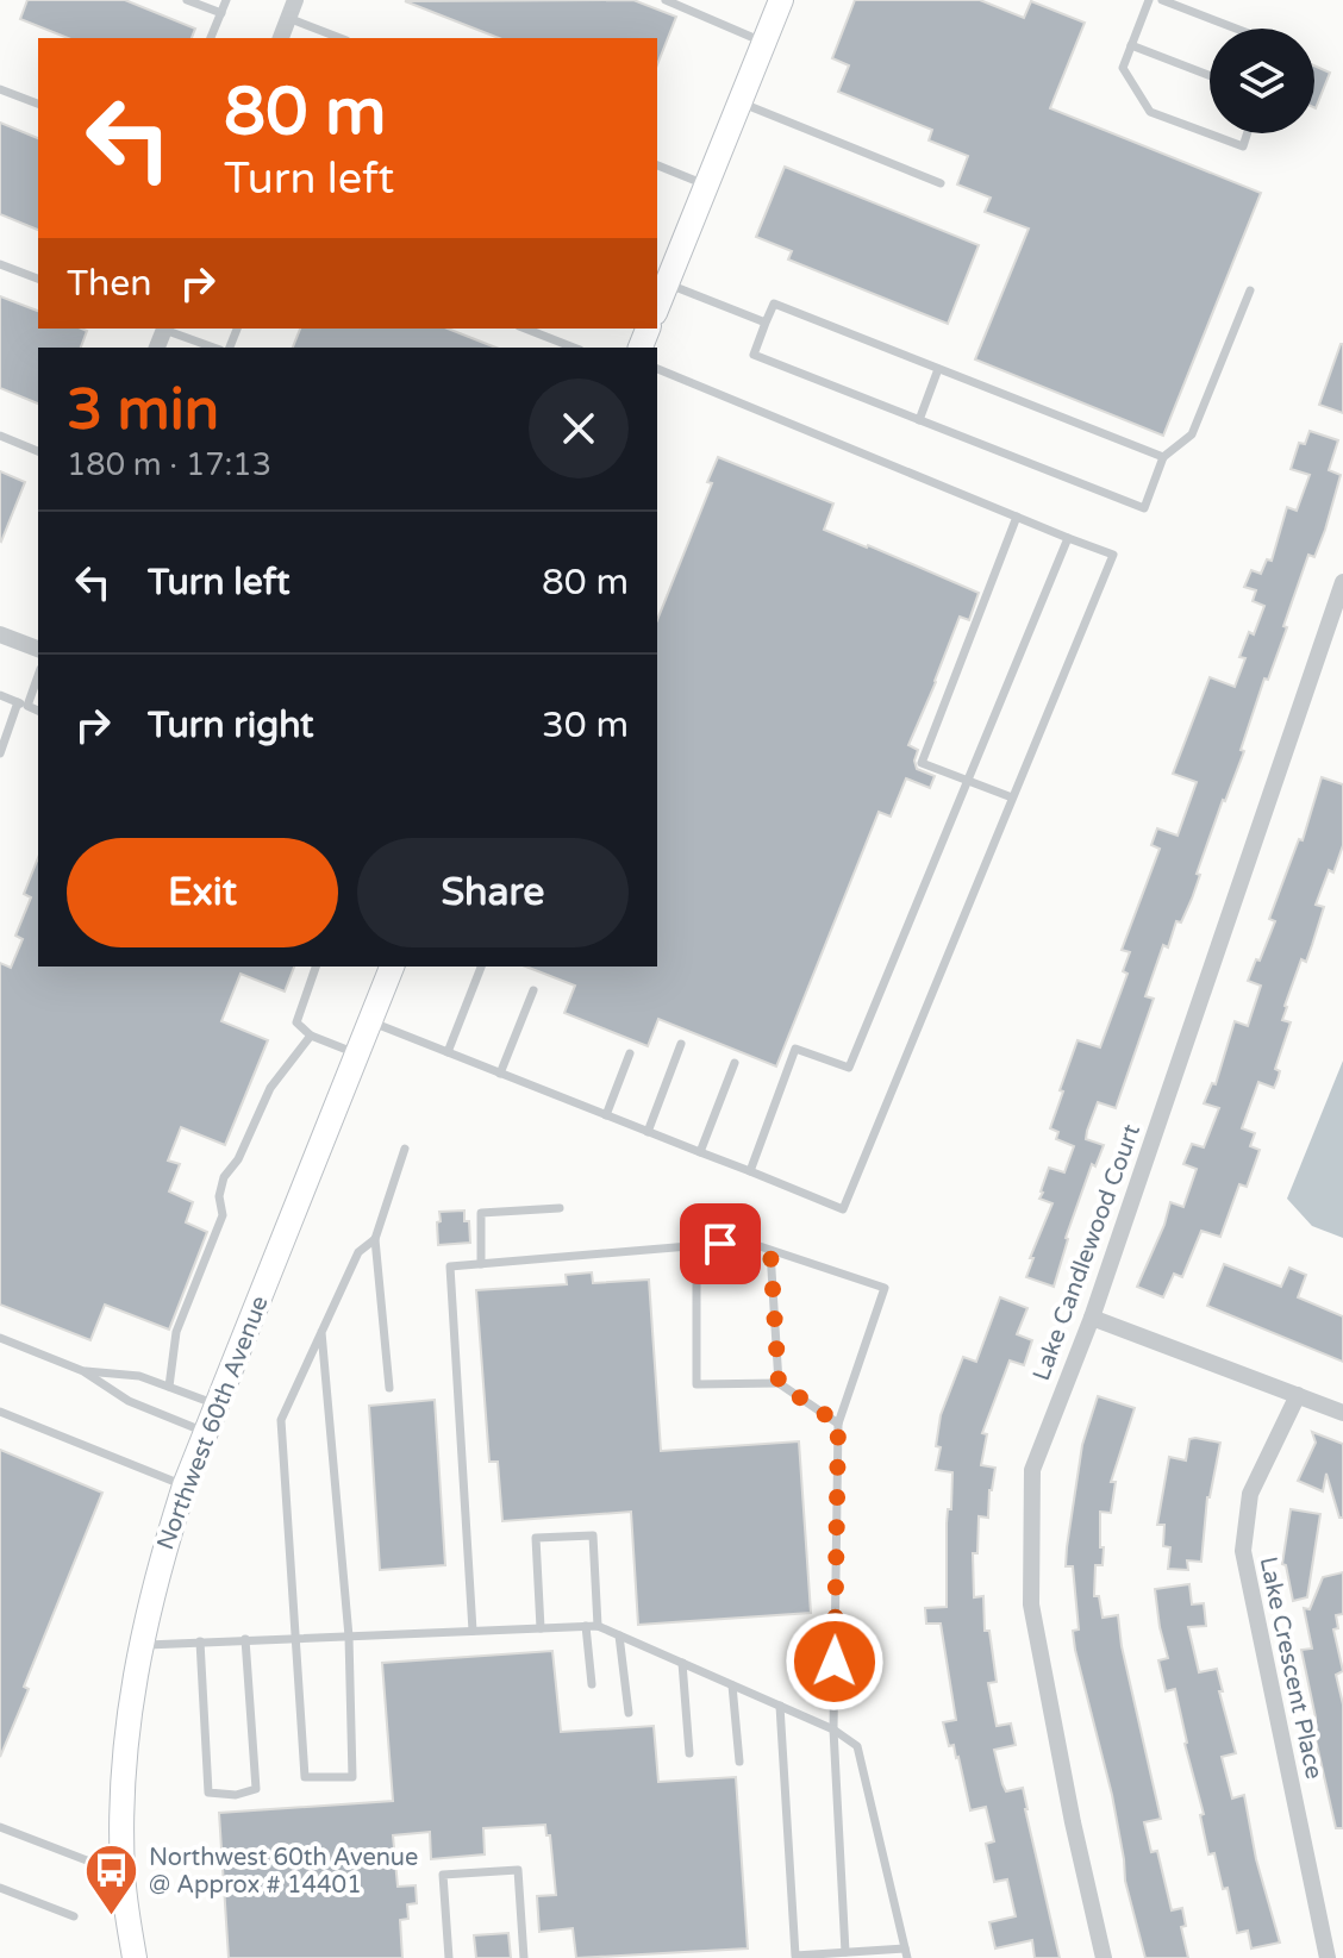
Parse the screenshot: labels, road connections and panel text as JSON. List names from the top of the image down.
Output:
{
  "streets": {
    "street": ["Lake Candlewood Court", "Northwest 60th Avenue", "Lake Crescent Place"]
  },
  "places": {
    "bus stop": ["Northwest 60th Avenue @ Approx # 14401"]
  },
  "page": {
    "turn": ["80 m", "Turn left"],
    "then": "Then",
    "heading": ["3 min", "180 m · 17:13"],
    "list": [
      {
        "name": "Turn left",
        "value": "80 m"
      },
      {
        "name": "Turn right",
        "value": "30 m"
      }
    ],
    "buttons": ["Exit", "Share"]
  }
}
